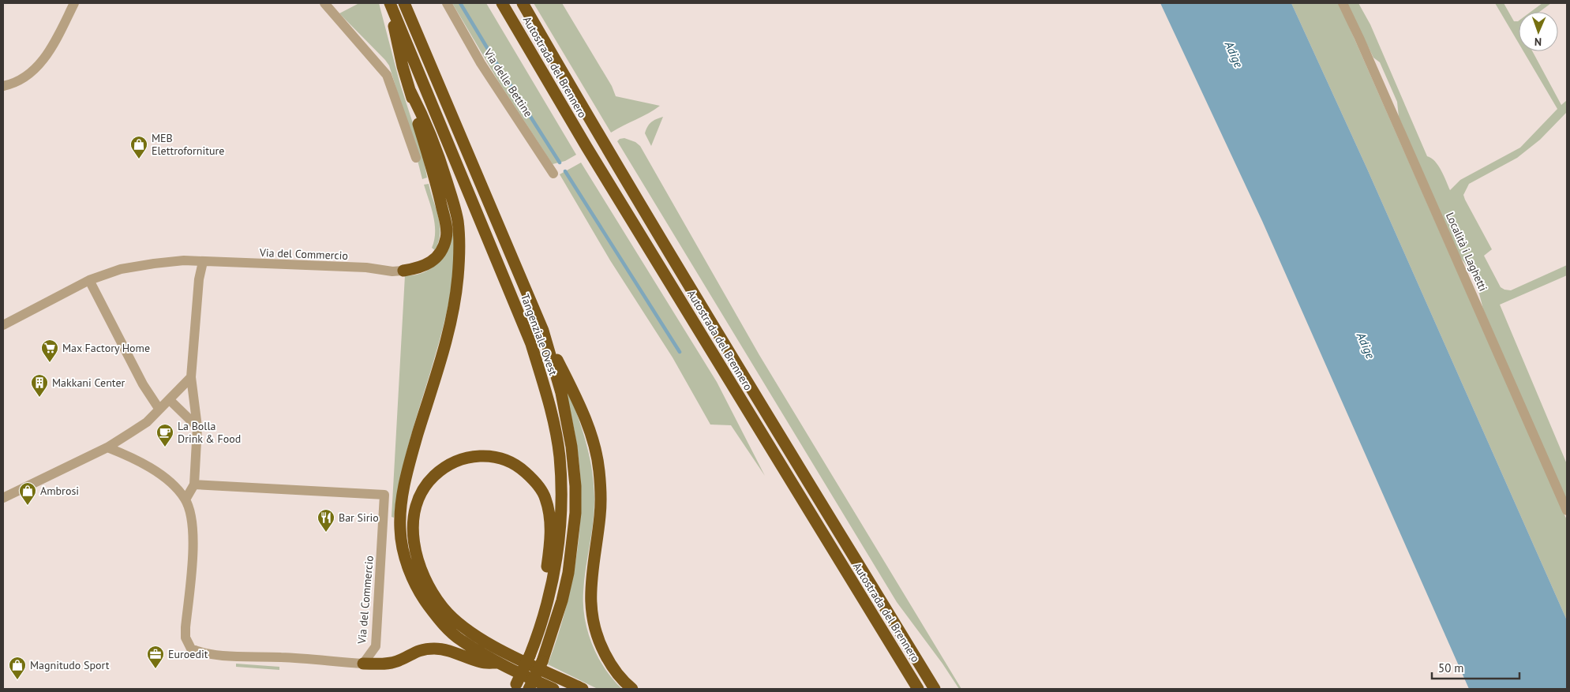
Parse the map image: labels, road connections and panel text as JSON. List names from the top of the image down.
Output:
{
  "streets": {
    "highway": ["Autostrada del Brennero", "Tangenziale Ovest"],
    "street": ["Via delle Bettine", "Località i Laghetti", "Via del Commercio"]
  },
  "water": ["Adige"],
  "places": {
    "shop": ["MEB Elettroforniture", "Ambrosi", "Magnitudo Sport"],
    "supermarket": ["Max Factory Home"],
    "building": ["Makkani Center"],
    "cafe": ["La Bolla Drink & Food"],
    "restaurant": ["Bar Sirio"],
    "office": ["Euroedit"]
  },
  "scale_bar": "50 m",
  "north": "bottom"
}
